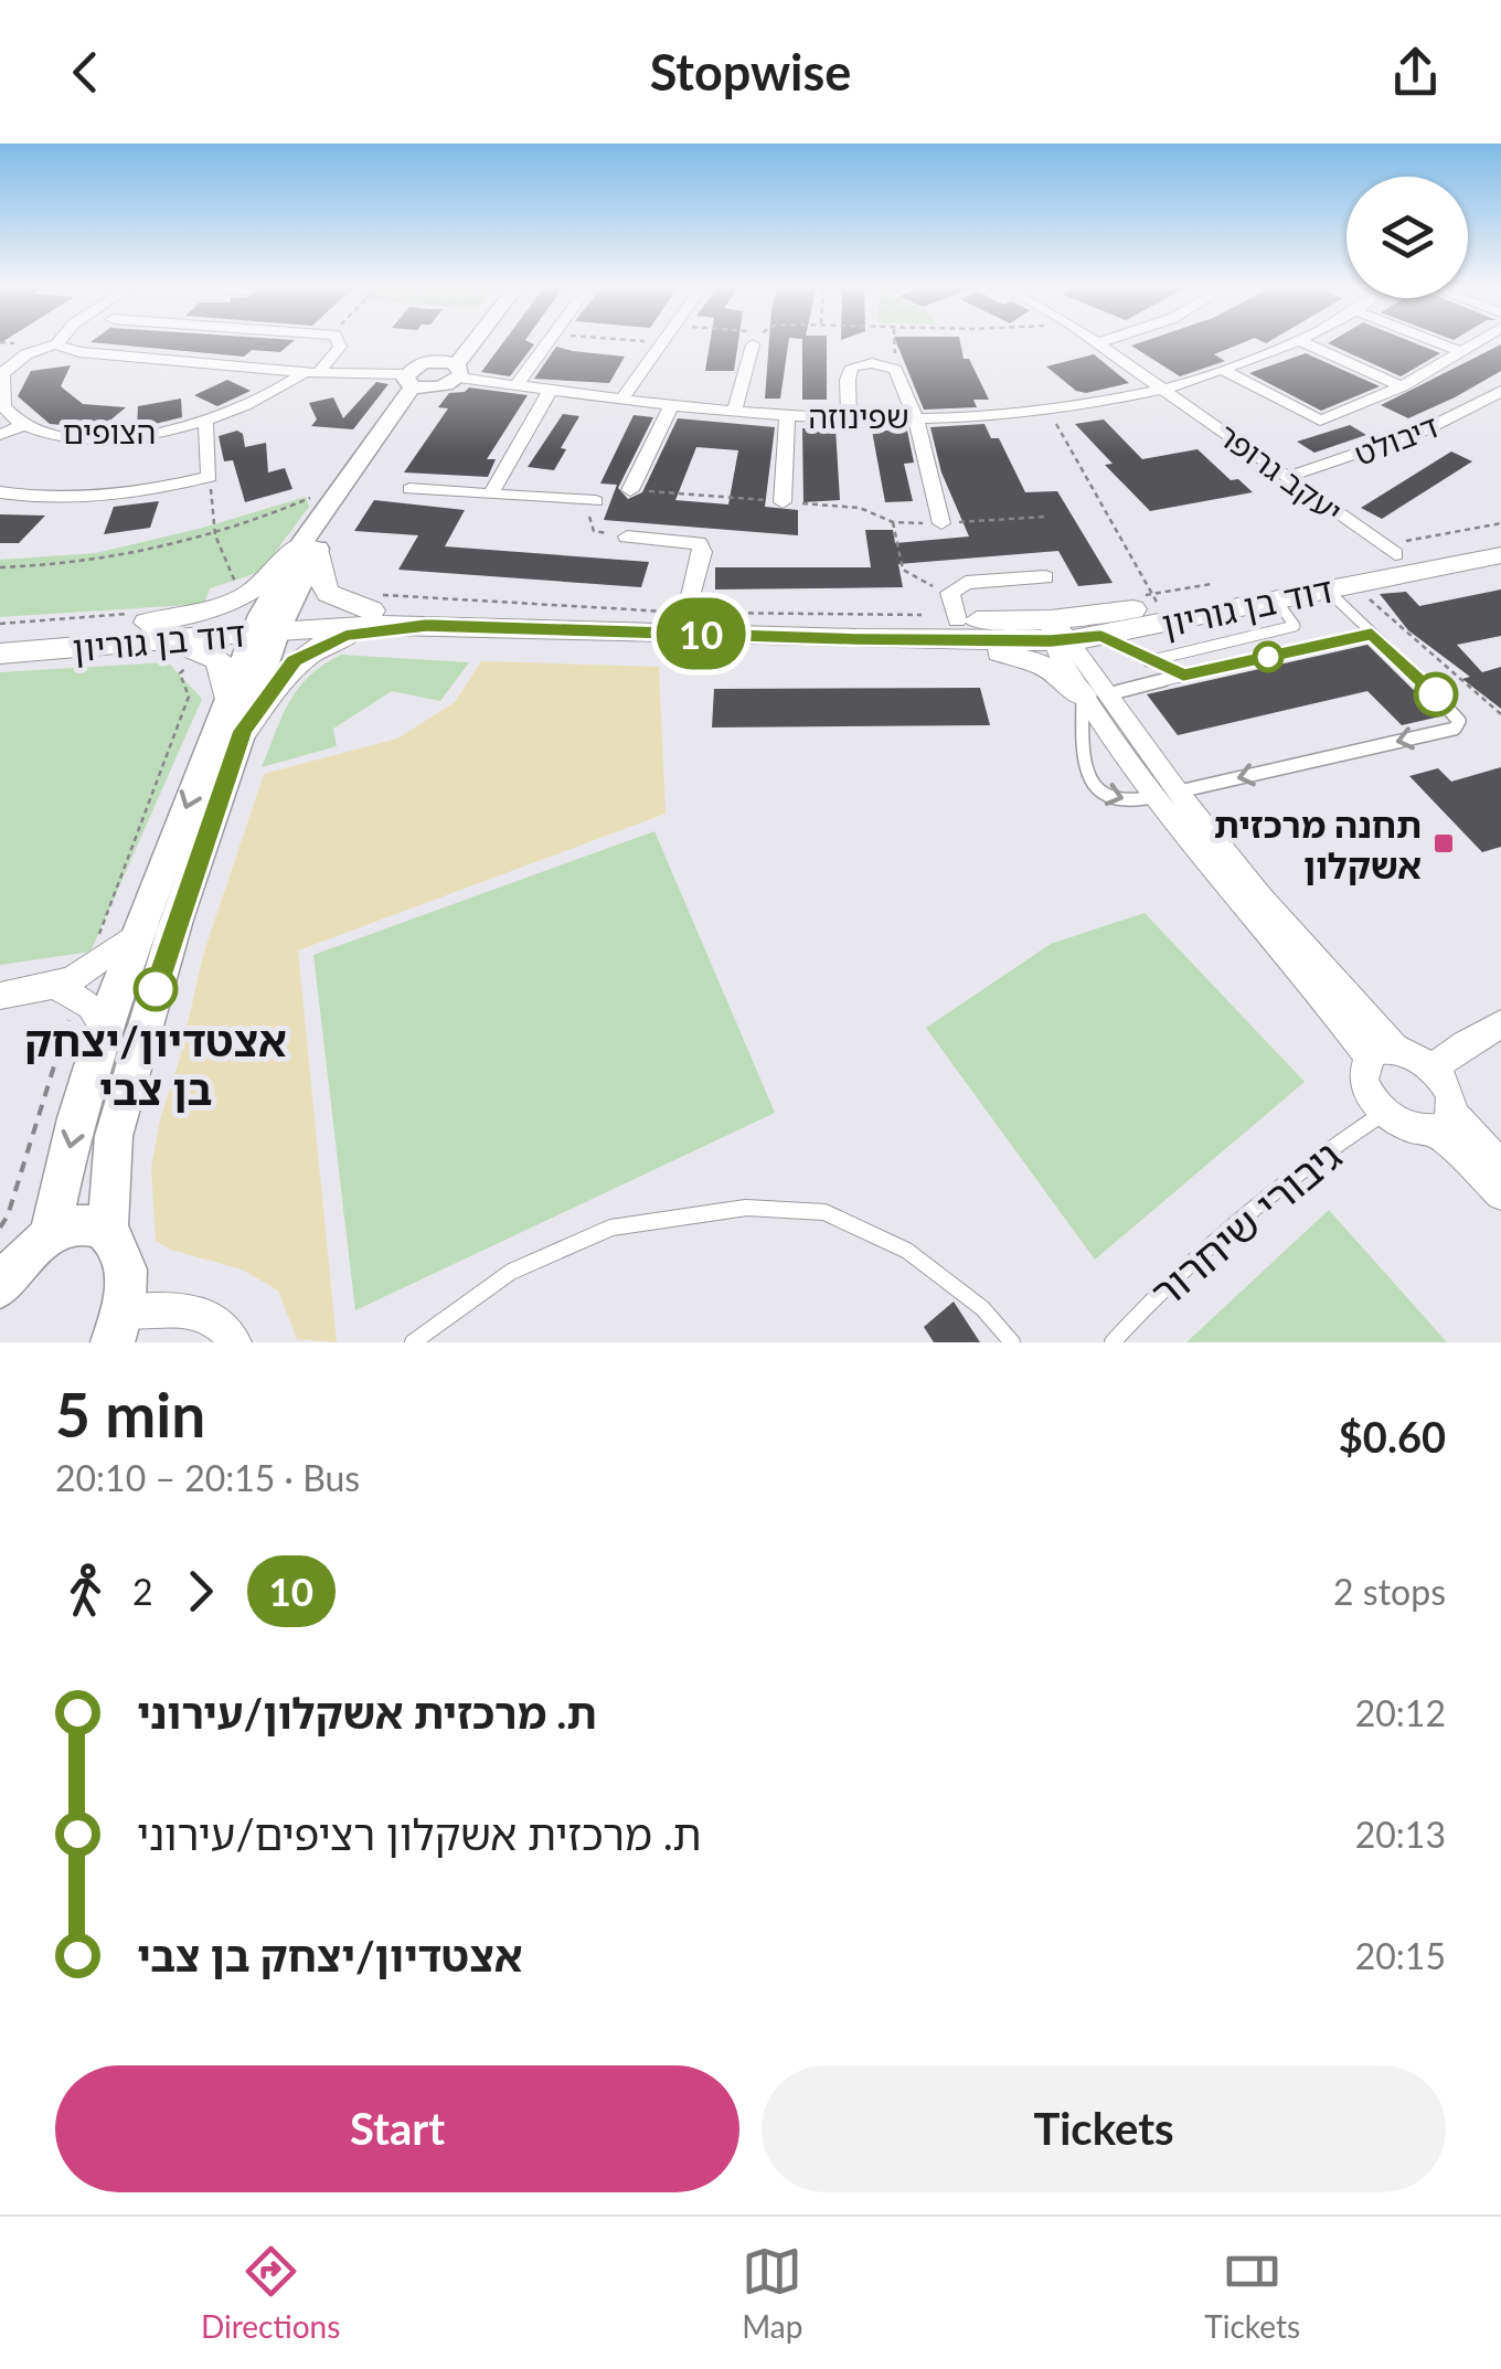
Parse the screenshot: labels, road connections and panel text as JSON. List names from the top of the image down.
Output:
{
  "streets": {
    "main road": ["דוד בן גוריון"],
    "street": [
      "שפינוזה",
      "הצופים",
      "דיבולט",
      "יעקב גרופר"
    ],
    "lane": ["גיבורי שיחרור"]
  },
  "crossings": [
    ["שפינוזה", "יעקב גרופר"],
    ["דיבולט", "יעקב גרופר"],
    ["יעקב גרופר", "דוד בן גוריון"]
  ],
  "places": {
    "transit": ["תחנה מרכזית אשקלון"],
    "other": ["אצטדיון/יצחק בן צבי"]
  },
  "lines": ["bus line 10"],
  "page": {
    "header": "Stopwise",
    "on_map": "10",
    "heading": ["5 min", "20:10 – 20:15 · Bus", "$0.60"],
    "legs": ["2", "10", "2 stops"],
    "list": [
      {
        "name": "ת. מרכזית אשקלון/עירוני",
        "value": "20:12"
      },
      {
        "name": "ת. מרכזית אשקלון רציפים/עירוני",
        "value": "20:13"
      },
      {
        "name": "אצטדיון/יצחק בן צבי",
        "value": "20:15"
      }
    ],
    "buttons": ["Start", "Tickets"],
    "tabs": ["Directions", "Map", "Tickets"]
  }
}
